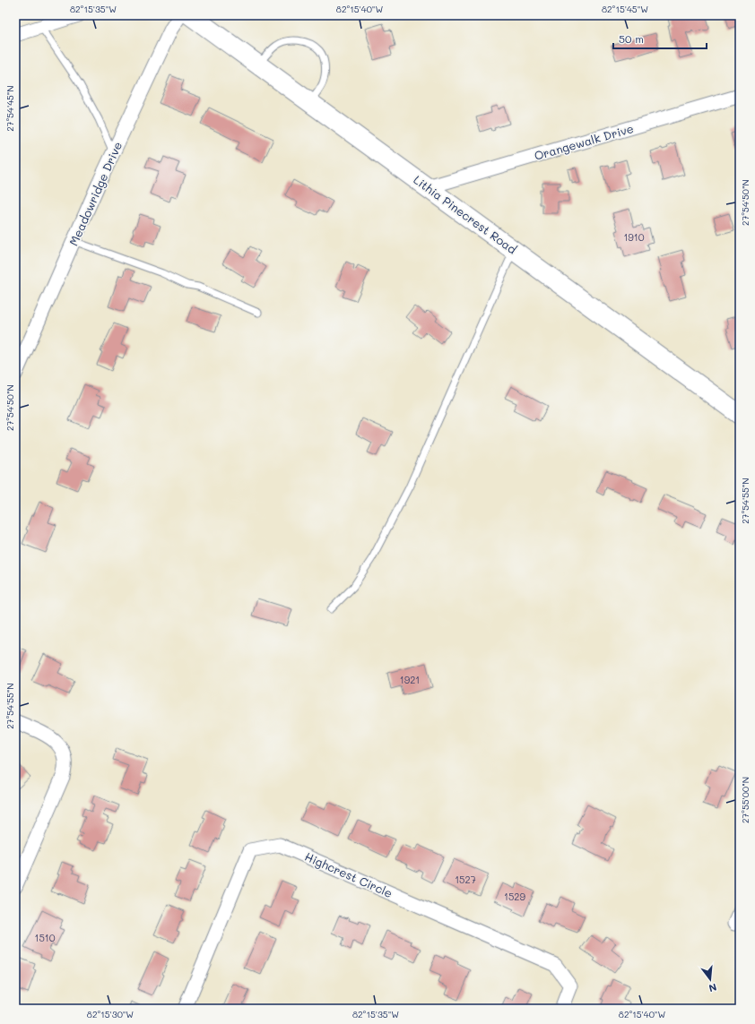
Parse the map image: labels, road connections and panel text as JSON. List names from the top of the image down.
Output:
{
  "streets": {
    "main road": ["Lithia Pinecrest Road"],
    "street": ["Orangewalk Drive", "Meadowridge Drive", "Highcrest Circle"]
  },
  "crossings": [
    ["Orangewalk Drive", "Lithia Pinecrest Road"]
  ],
  "house_numbers": [
    "1910",
    "1921",
    "1527",
    "1529",
    "1510"
  ],
  "scale_bar": "50 m",
  "north": "bottom",
  "coordinates": [
    "82°15'35\"W",
    "82°15'40\"W",
    "82°15'45\"W",
    "27°54'45\"N",
    "27°54'50\"N",
    "27°54'55\"N",
    "27°55'00\"N",
    "82°15'30\"W"
  ]
}
